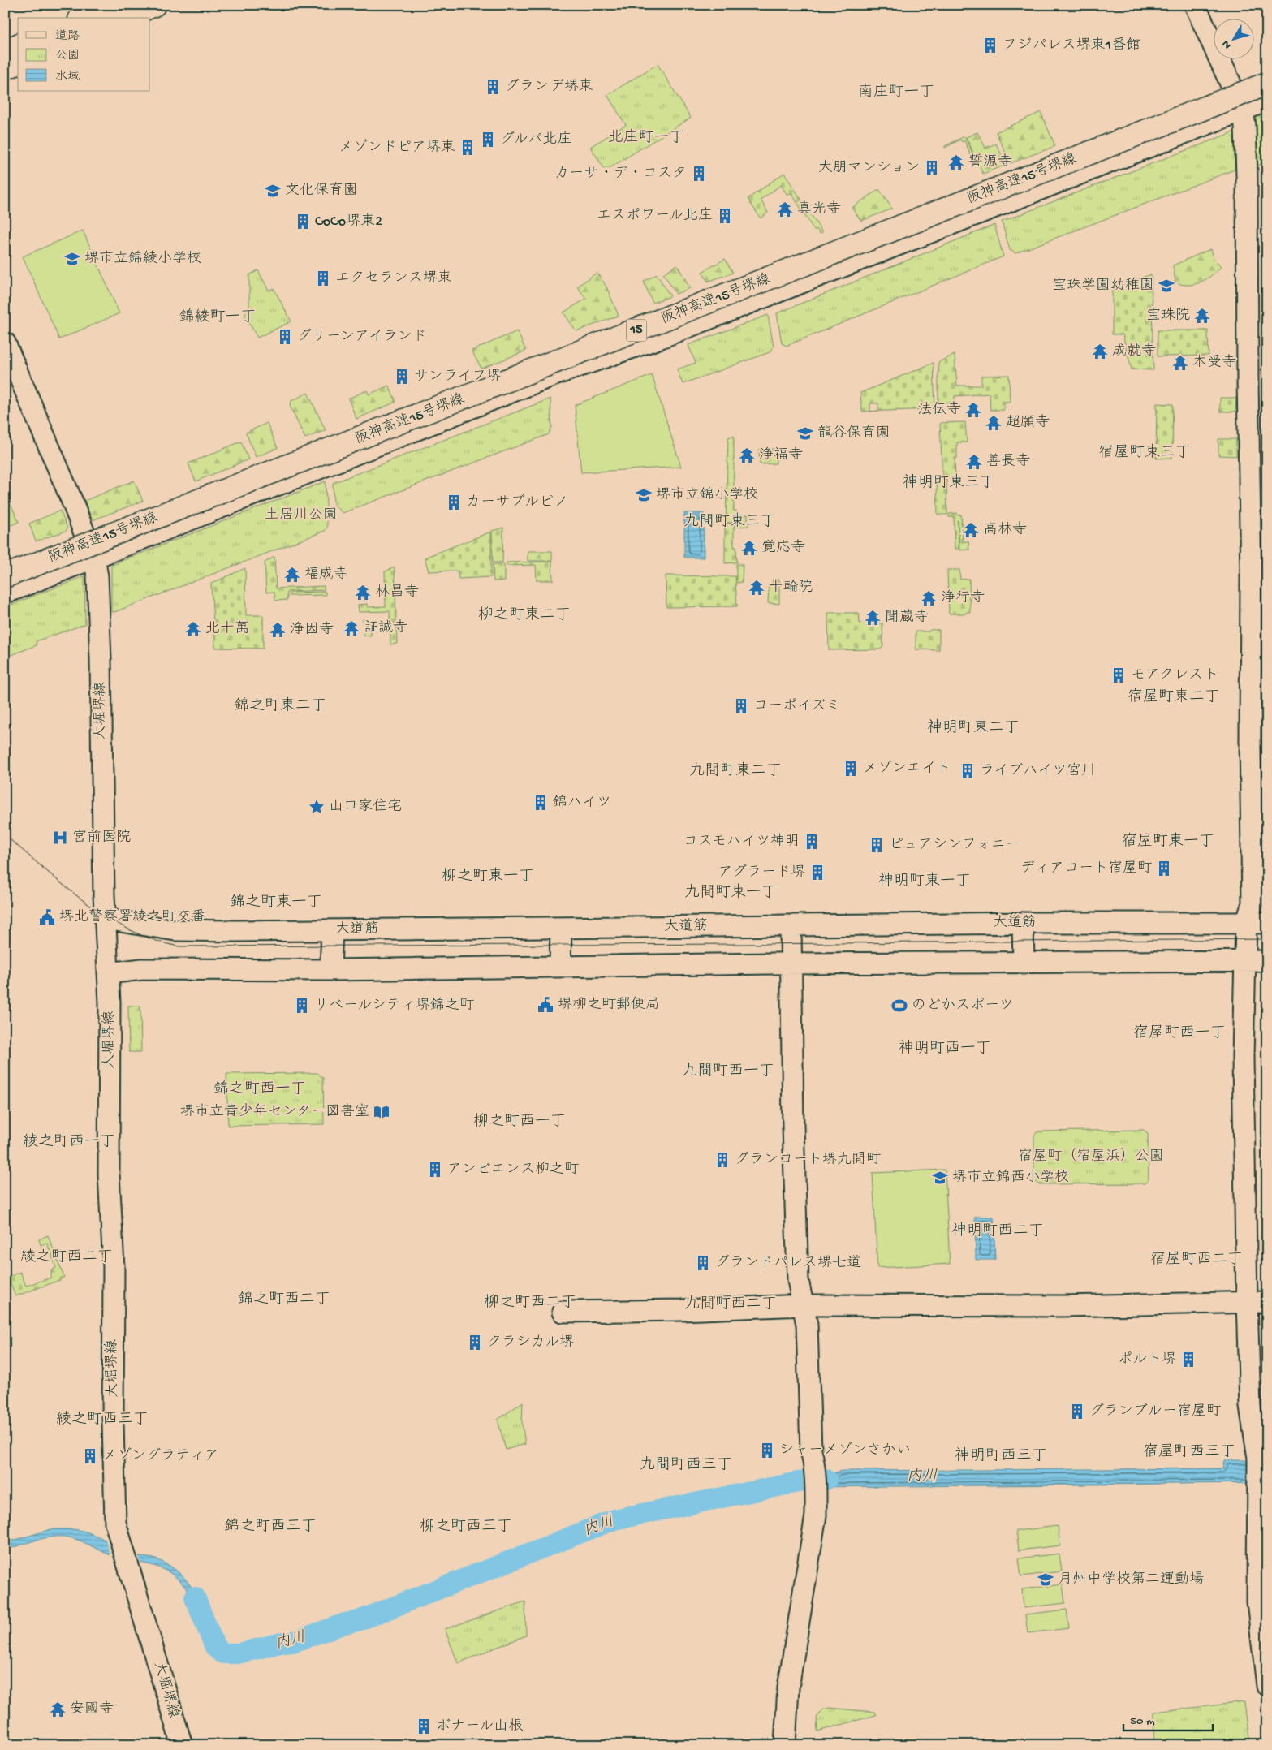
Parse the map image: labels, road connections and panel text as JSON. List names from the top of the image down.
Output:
{
  "streets": {
    "main road": ["阪神高速15号堺線", "15"],
    "street": ["大堀堺線", "大道筋"]
  },
  "crossings": [
    ["大堀堺線", "大道筋"]
  ],
  "districts": [
    "南庄町一丁",
    "北庄町一丁",
    "錦綾町一丁",
    "宿屋町東三丁",
    "神明町東三丁",
    "九間町東三丁",
    "柳之町東二丁",
    "宿屋町東二丁",
    "錦之町東二丁",
    "神明町東二丁",
    "九間町東二丁",
    "宿屋町東一丁",
    "柳之町東一丁",
    "神明町東一丁",
    "九間町東一丁",
    "錦之町東一丁",
    "宿屋町西一丁",
    "神明町西一丁",
    "九間町西一丁",
    "錦之町西一丁",
    "柳之町西一丁",
    "綾之町西一丁",
    "神明町西二丁",
    "綾之町西二丁",
    "宿屋町西二丁",
    "錦之町西二丁",
    "柳之町西二丁",
    "九間町西二丁",
    "綾之町西三丁",
    "宿屋町西三丁",
    "神明町西三丁",
    "九間町西三丁",
    "錦之町西三丁",
    "柳之町西三丁"
  ],
  "water": ["内川"],
  "parks": ["土居川公園", "宿屋町（宿屋浜）公園"],
  "places": {
    "building": [
      "フジパレス堺東1番館",
      "グランデ堺東",
      "グルパ北庄",
      "メゾンドピア堺東",
      "大朋マンション",
      "カーサ・デ・コスタ",
      "エスポワール北庄",
      "CoCo堺東2",
      "エクセランス堺東",
      "グリーンアイランド",
      "サンライフ堺",
      "カーサブルピノ",
      "モアクレスト",
      "コーポイズミ",
      "メゾンエイト",
      "ライブハイツ宮川",
      "錦ハイツ",
      "コスモハイツ神明",
      "ピュアシンフォニー",
      "ディアコート宿屋町",
      "アグラード堺",
      "リベールシティ堺錦之町",
      "グランコート堺九間町",
      "アンビエンス柳之町",
      "グランドパレス堺七道",
      "クラシカル堺",
      "ポルト堺",
      "グランブルー宿屋町",
      "シャーメゾンさかい",
      "メゾングラティア",
      "ボナール山根"
    ],
    "temple": [
      "誓源寺",
      "真光寺",
      "宝珠院",
      "成就寺",
      "本受寺",
      "法伝寺",
      "超願寺",
      "浄福寺",
      "善長寺",
      "高林寺",
      "覚応寺",
      "福成寺",
      "十輪院",
      "林昌寺",
      "浄行寺",
      "聞蔵寺",
      "証誠寺",
      "北十萬",
      "浄因寺",
      "安國寺"
    ],
    "school or university": [
      "文化保育園",
      "堺市立錦綾小学校",
      "宝珠学園幼稚園",
      "龍谷保育園",
      "堺市立錦小学校",
      "堺市立錦西小学校",
      "月州中学校第二運動場"
    ],
    "place": ["山口家住宅"],
    "hospital": ["宮前医院"],
    "public building": ["堺北警察署綾之町交番", "堺柳之町郵便局"],
    "sports": ["のどかスポーツ"],
    "library": ["堺市立青少年センター図書室"]
  },
  "legend": ["道路", "公園", "水域"],
  "scale_bar": "50 m",
  "north": "bottom left"
}
